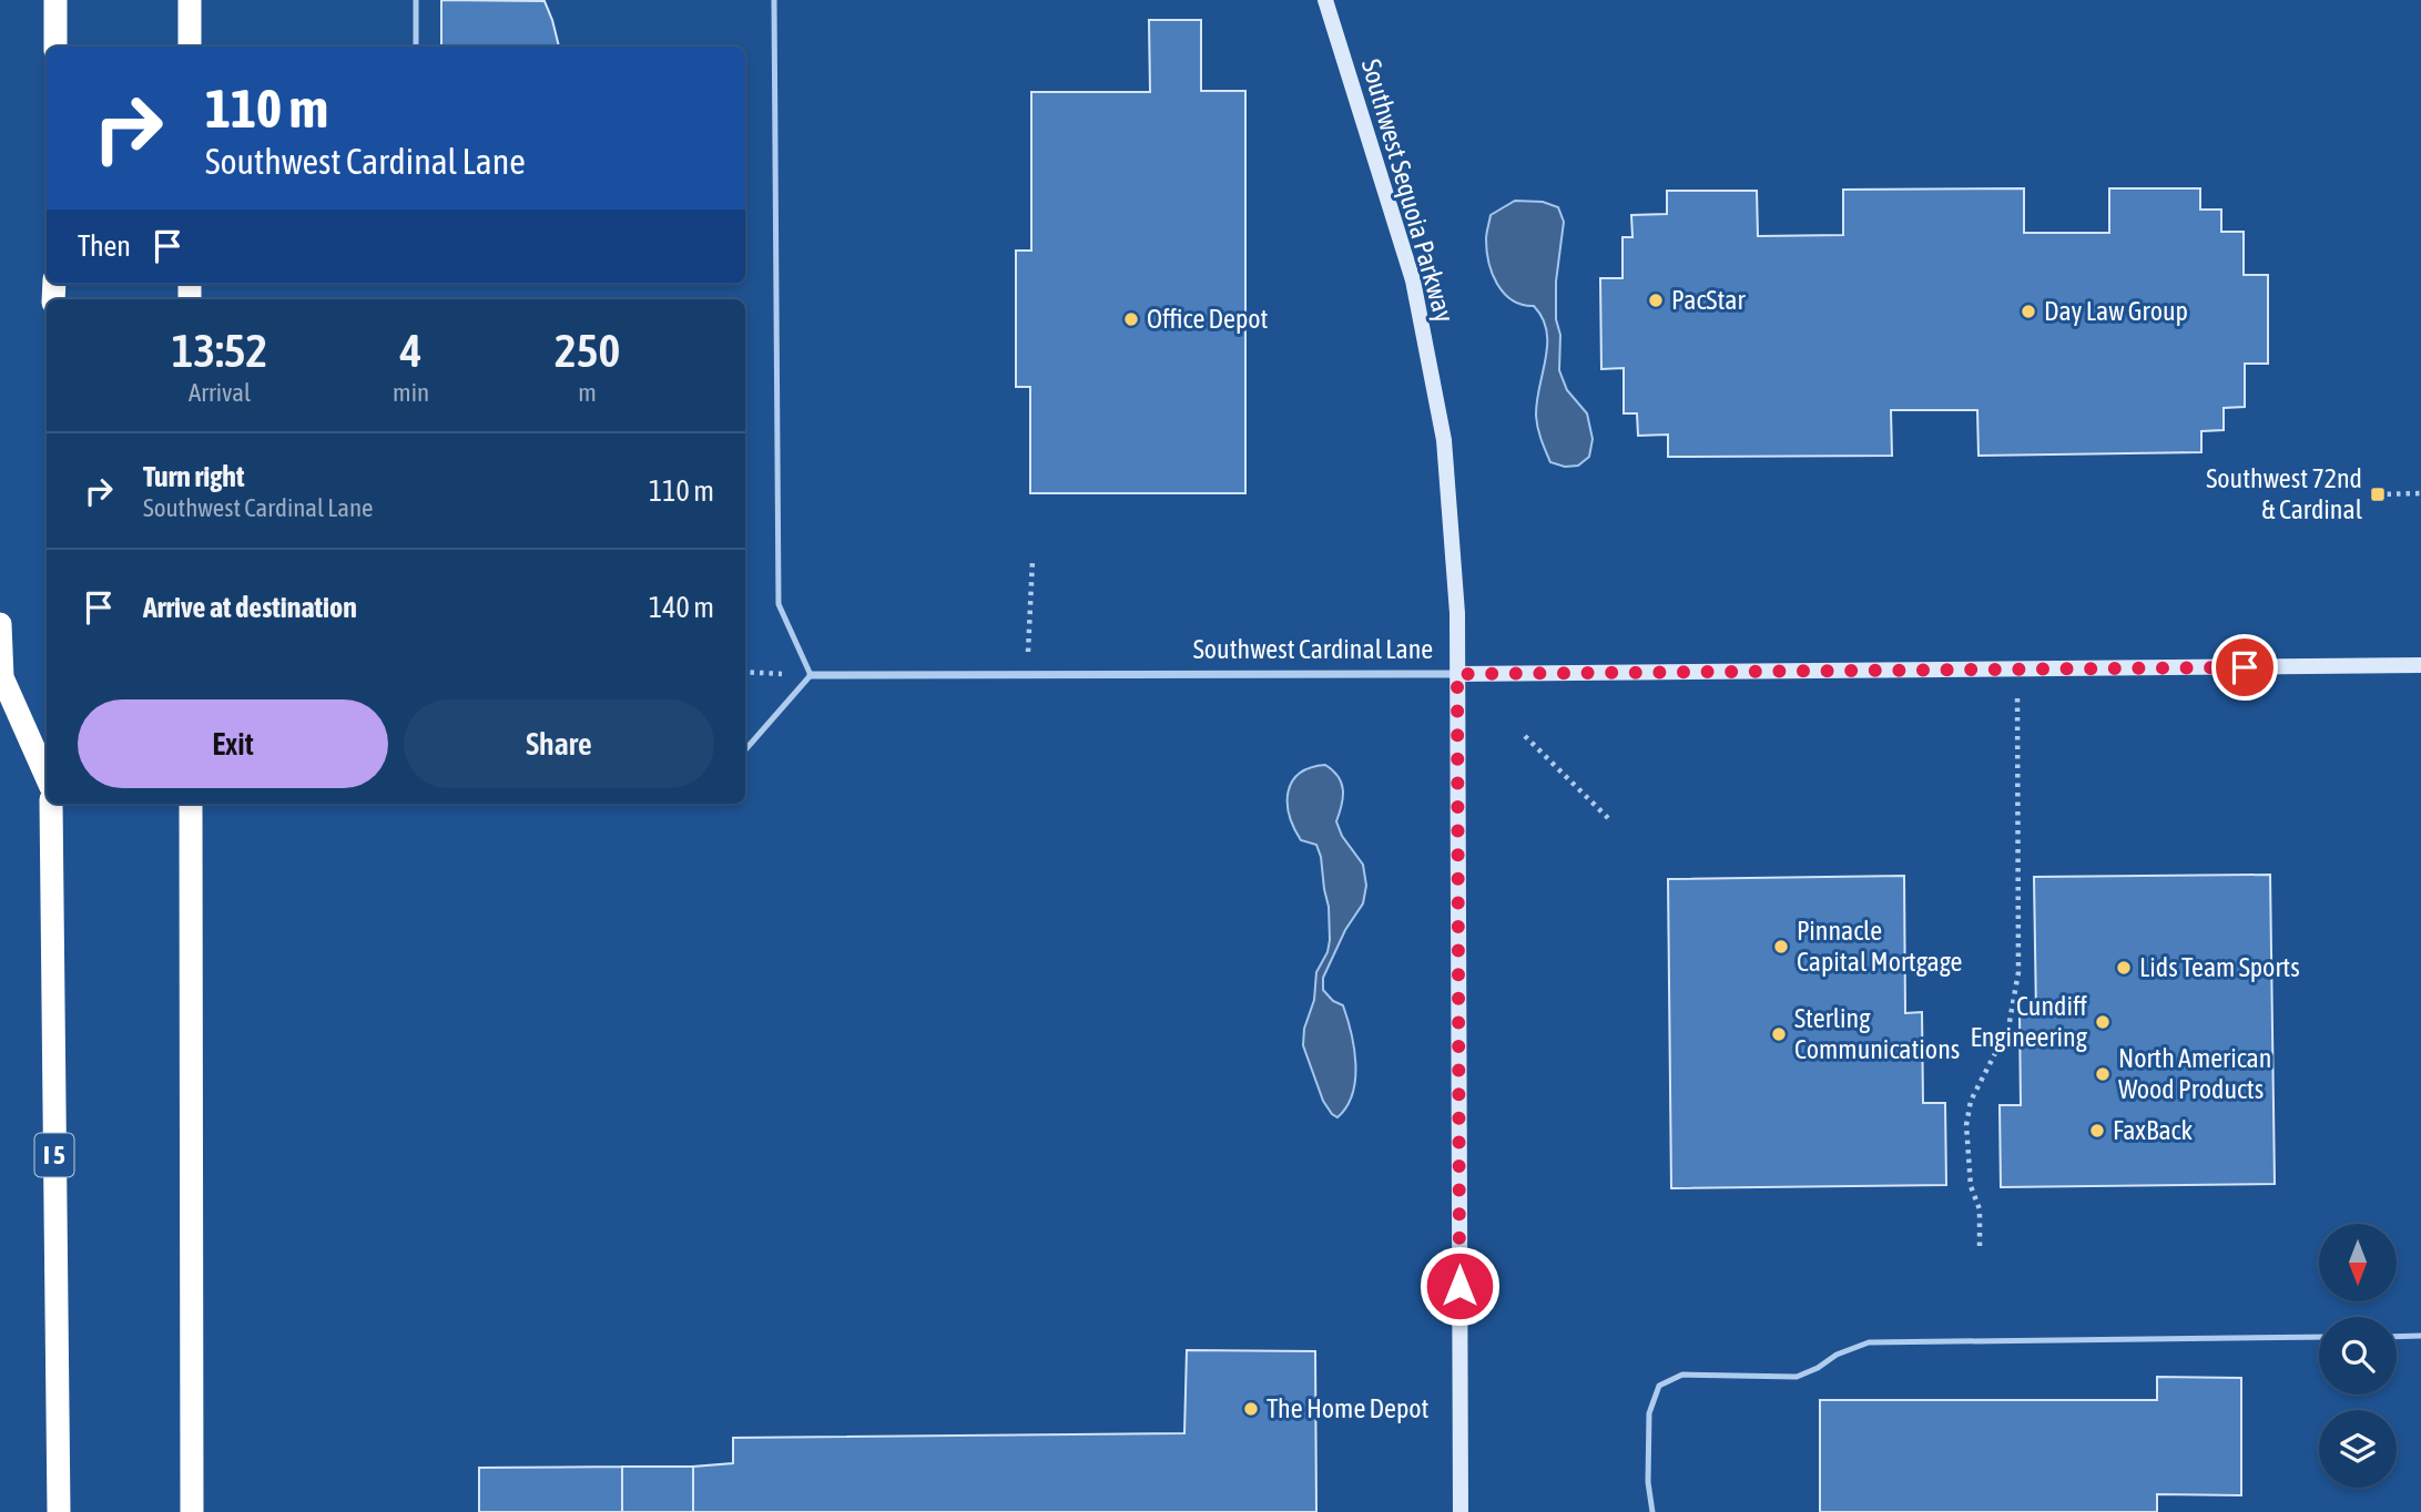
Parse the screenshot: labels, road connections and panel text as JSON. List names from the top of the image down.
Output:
{
  "streets": {
    "highway": ["I 5"],
    "street": ["Southwest Sequoia Parkway", "Southwest Cardinal Lane"]
  },
  "crossings": [
    ["Southwest Sequoia Parkway", "Southwest Cardinal Lane"]
  ],
  "places": {
    "other": [
      "PacStar",
      "Day Law Group",
      "Office Depot",
      "Pinnacle Capital Mortgage",
      "Lids Team Sports",
      "Cundiff Engineering",
      "Sterling Communications",
      "North American Wood Products",
      "FaxBack",
      "The Home Depot"
    ],
    "transit": ["Southwest 72nd & Cardinal"]
  },
  "north": "bottom",
  "page": {
    "turn": ["110 m", "Southwest Cardinal Lane"],
    "then": "Then",
    "eta": [
      "13:52",
      "Arrival",
      "4",
      "min",
      "250",
      "m"
    ],
    "list": [
      {
        "name": "Turn right",
        "note": "Southwest Cardinal Lane",
        "value": "110 m"
      },
      {
        "name": "Arrive at destination",
        "value": "140 m"
      }
    ],
    "buttons": ["Exit", "Share"]
  }
}
